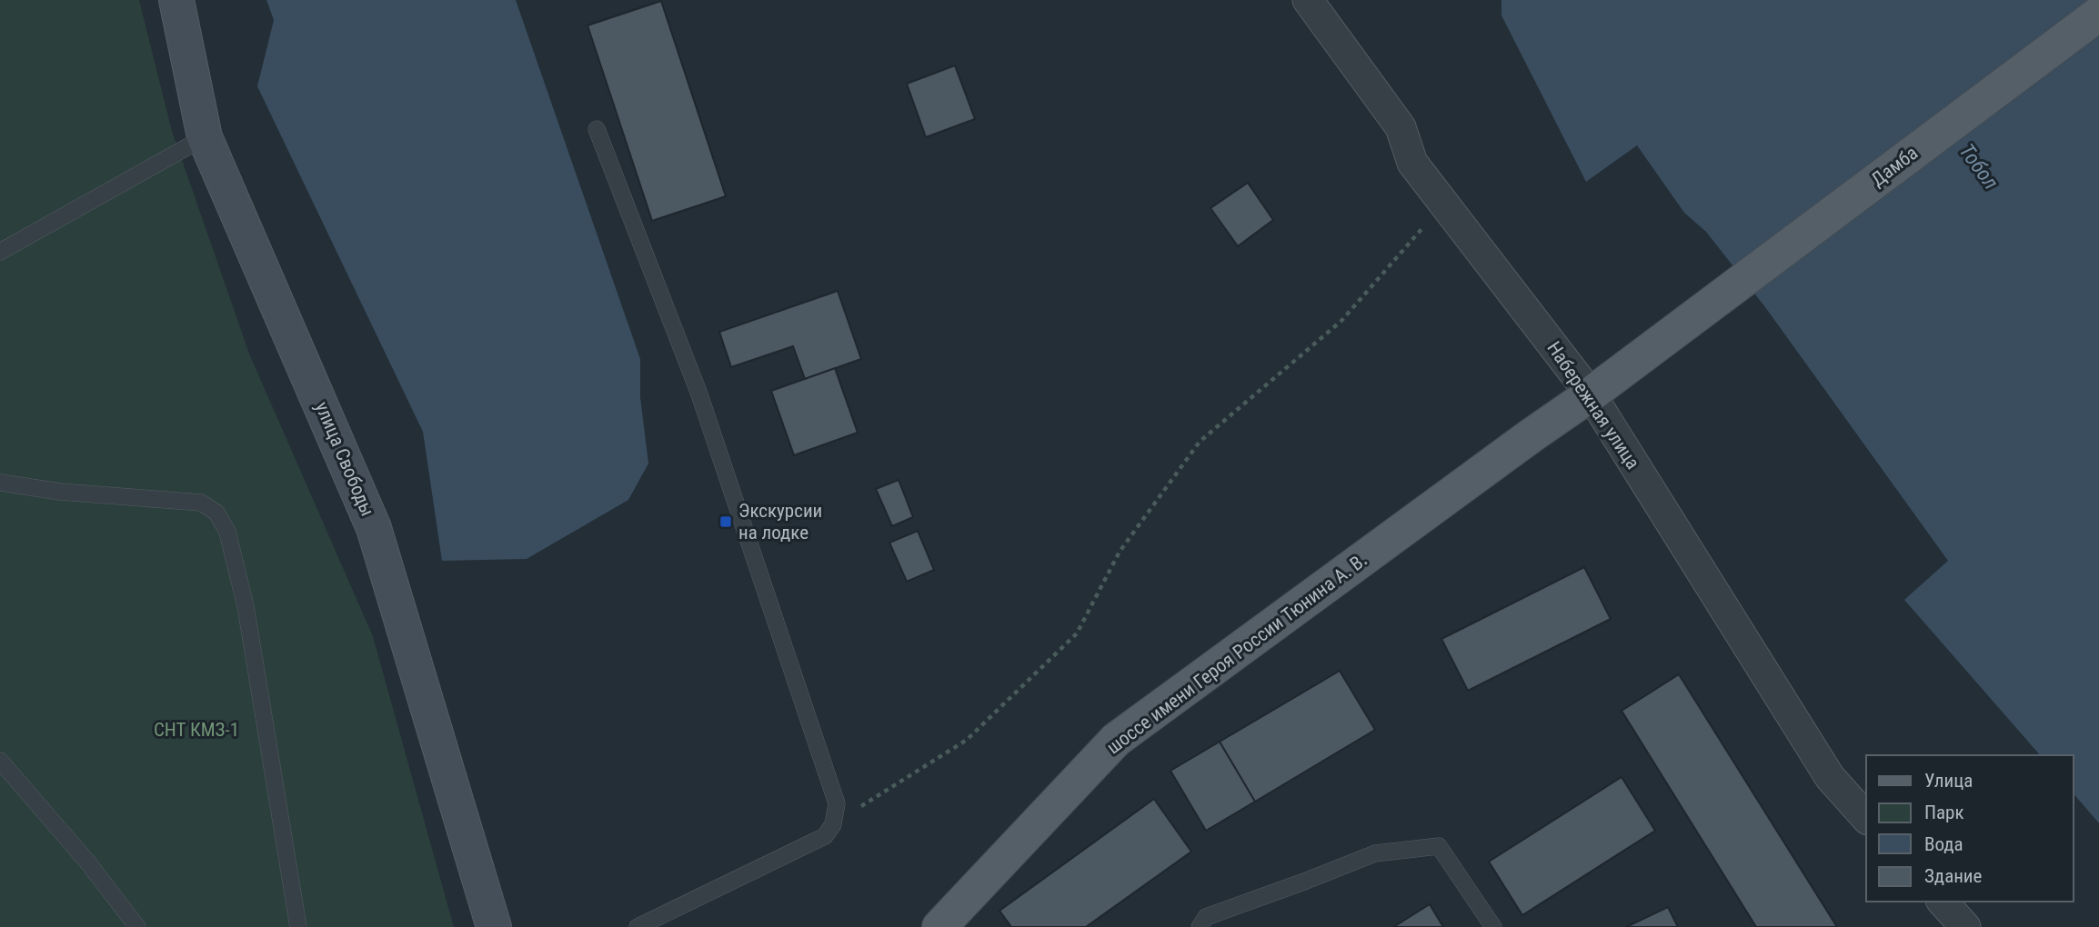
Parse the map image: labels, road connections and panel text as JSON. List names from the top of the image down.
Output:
{
  "streets": {
    "main road": ["Дамба", "шоссе имени Героя России Тюнина А. В."],
    "street": ["Набережная улица", "улица Свободы"]
  },
  "crossings": [
    ["Дамба", "Набережная улица"],
    ["Дамба", "шоссе имени Героя России Тюнина А. В."],
    ["Набережная улица", "шоссе имени Героя России Тюнина А. В."]
  ],
  "water": ["Тобол"],
  "parks": ["СНТ КМЗ-1"],
  "places": {
    "transit": ["Экскурсии на лодке"]
  },
  "legend": [
    "Улица",
    "Парк",
    "Вода",
    "Здание"
  ]
}
